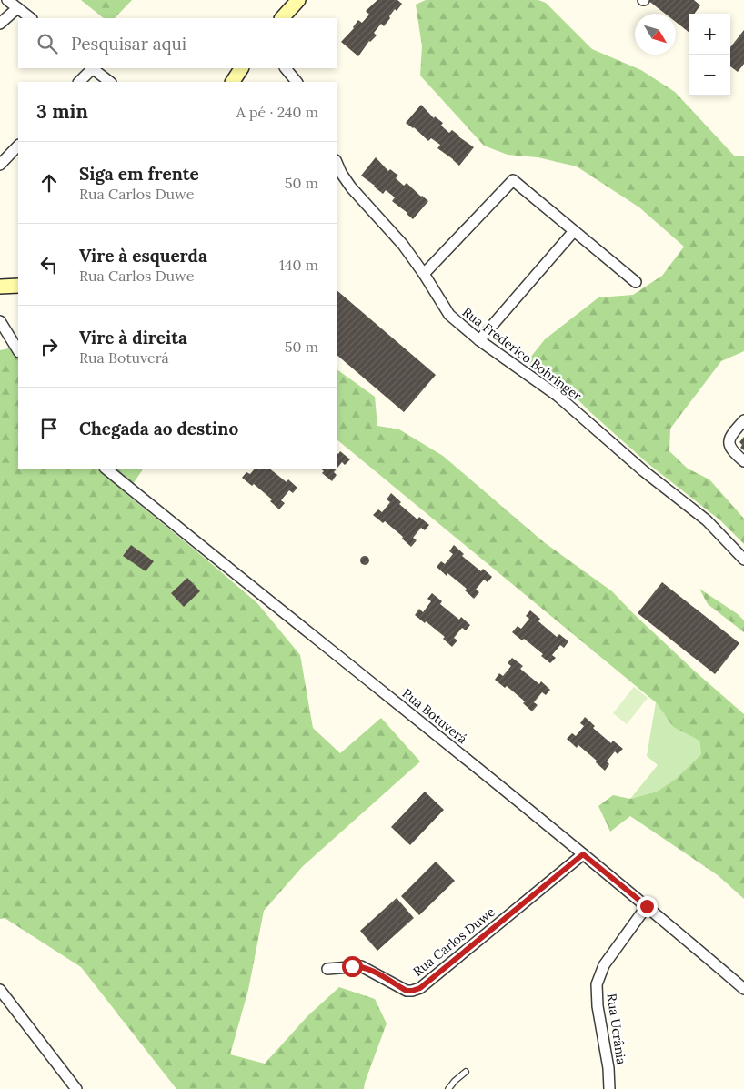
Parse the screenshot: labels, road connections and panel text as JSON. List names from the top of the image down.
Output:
{
  "streets": {
    "street": [
      "Rua Frederico Bohringer",
      "Rua Botuverá",
      "Rua Carlos Duwe",
      "Rua Ucrânia"
    ]
  },
  "crossings": [
    ["Rua Botuverá", "Rua Carlos Duwe"],
    ["Rua Botuverá", "Rua Ucrânia"]
  ],
  "north": "bottom right",
  "page": {
    "map_buttons": ["+", "−"],
    "search": "Pesquisar aqui",
    "heading": ["3 min", "A pé · 240 m"],
    "list": [
      ["Siga em frente", "Rua Carlos Duwe", "50 m"],
      ["Vire à esquerda", "Rua Carlos Duwe", "140 m"],
      ["Vire à direita", "Rua Botuverá", "50 m"],
      "Chegada ao destino"
    ]
  }
}
